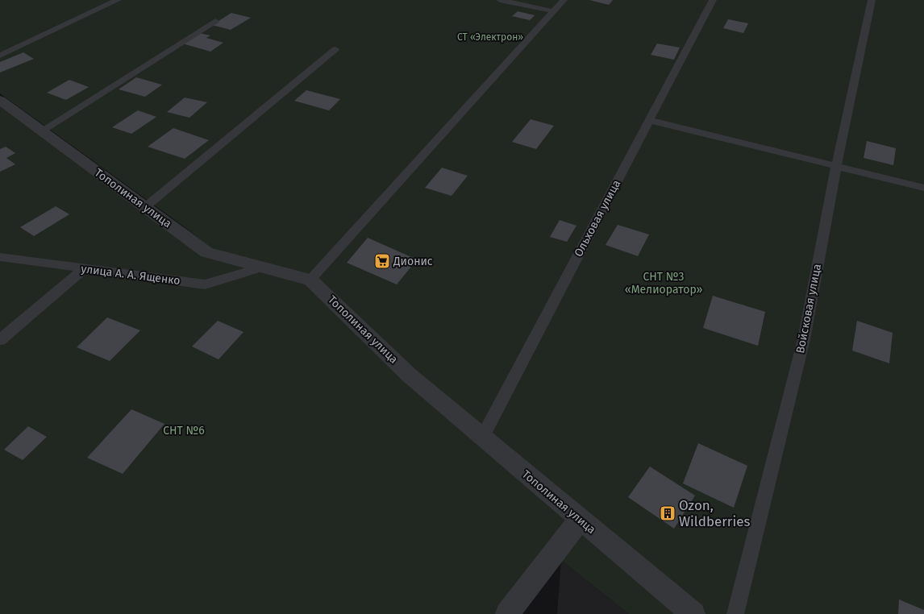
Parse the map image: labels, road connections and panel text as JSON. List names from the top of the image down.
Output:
{
  "streets": {
    "street": ["Тополиная улица"],
    "lane": ["Ольховая улица", "улица А. А. Ященко", "Войсковая улица"]
  },
  "crossings": [
    ["Тополиная улица", "Ольховая улица"],
    ["Тополиная улица", "улица А. А. Ященко"]
  ],
  "parks": ["СТ «Электрон»", "СНТ №3 «Мелиоратор»", "СНТ №6"],
  "places": {
    "supermarket": ["Дионис"],
    "building": ["Ozon, Wildberries"]
  }
}
